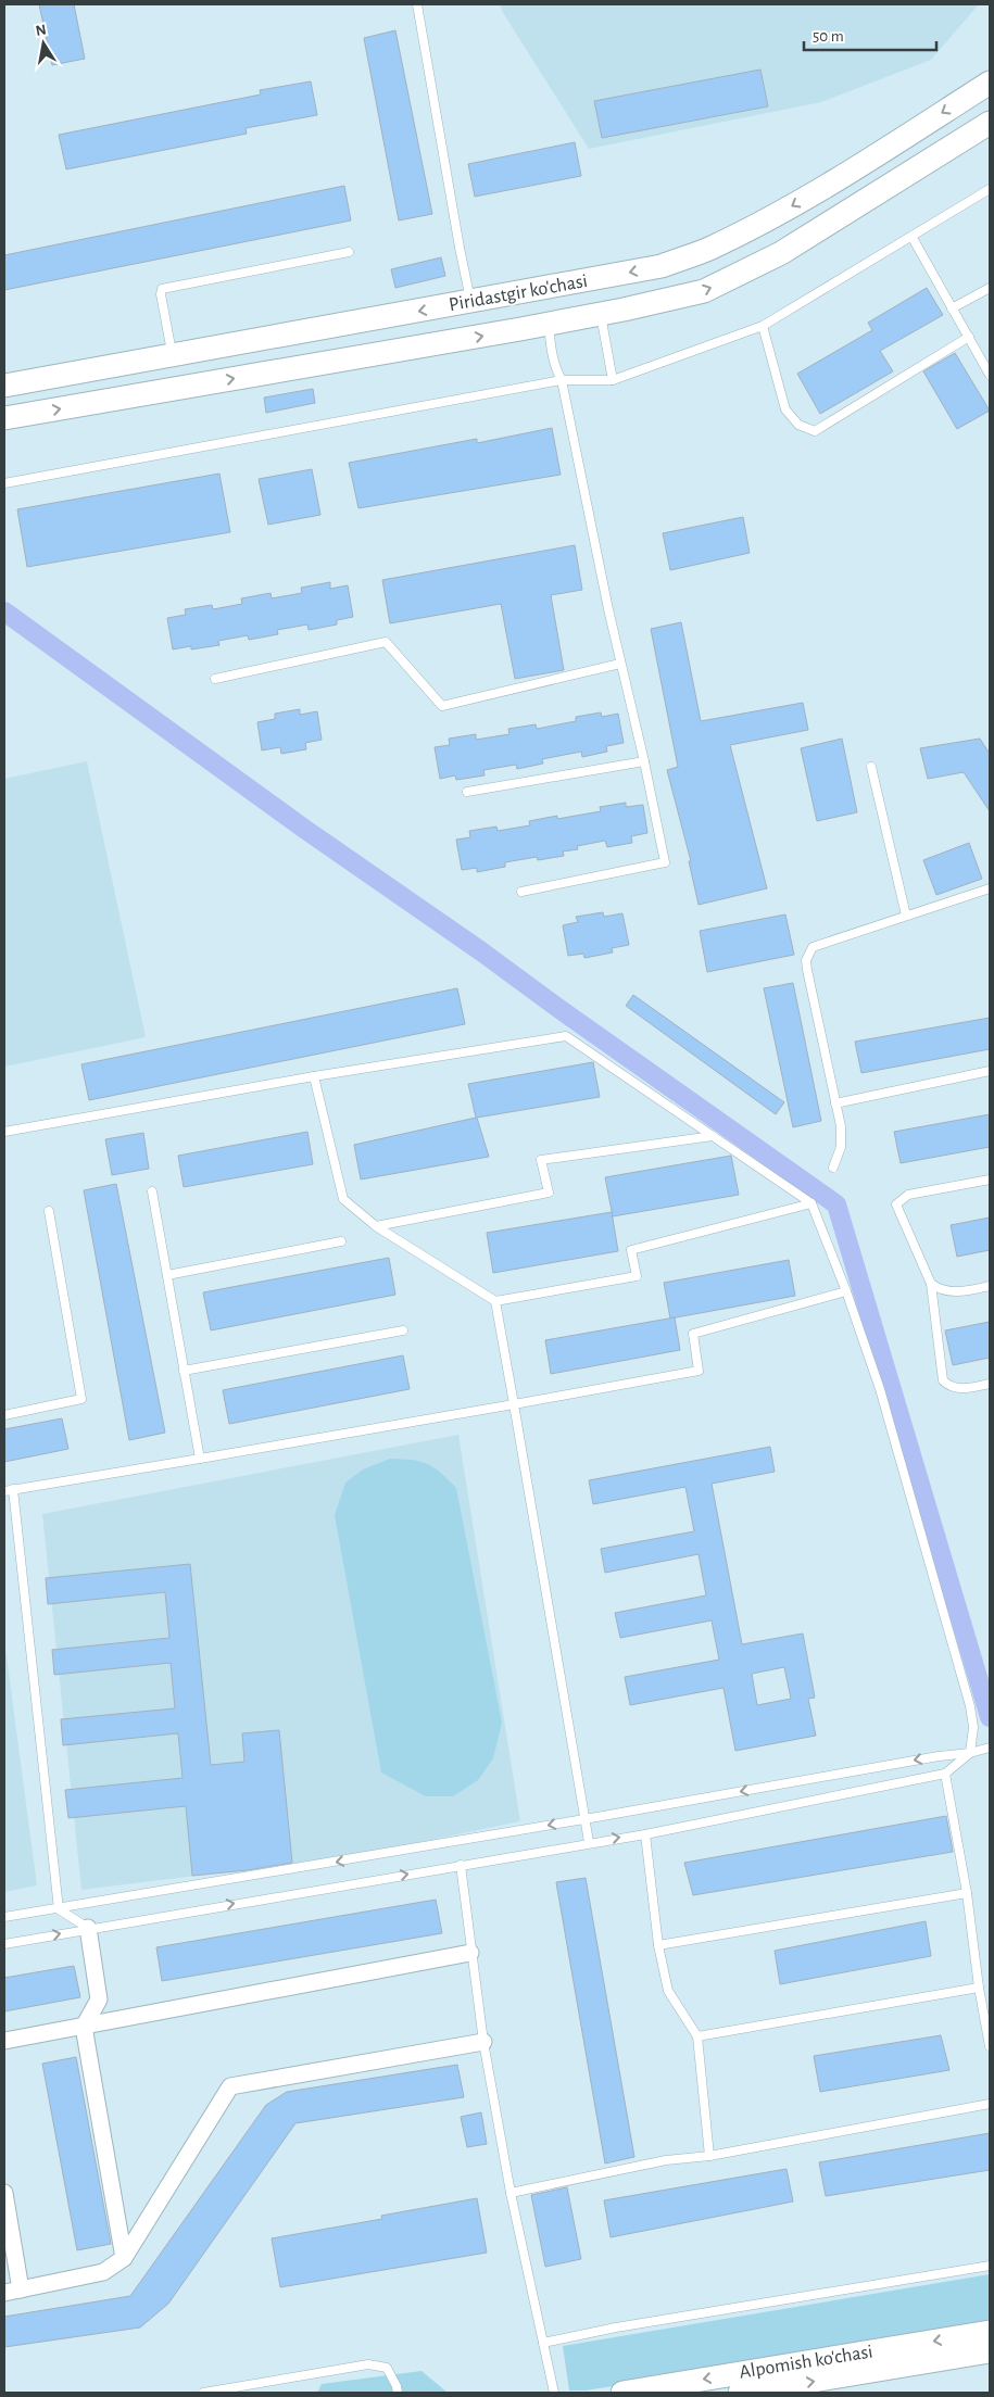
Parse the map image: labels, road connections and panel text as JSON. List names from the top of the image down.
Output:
{
  "streets": {
    "main road": ["Piridastgir ko'chasi", "Alpomish ko'chasi"]
  },
  "scale_bar": "50 m",
  "north": "top"
}
